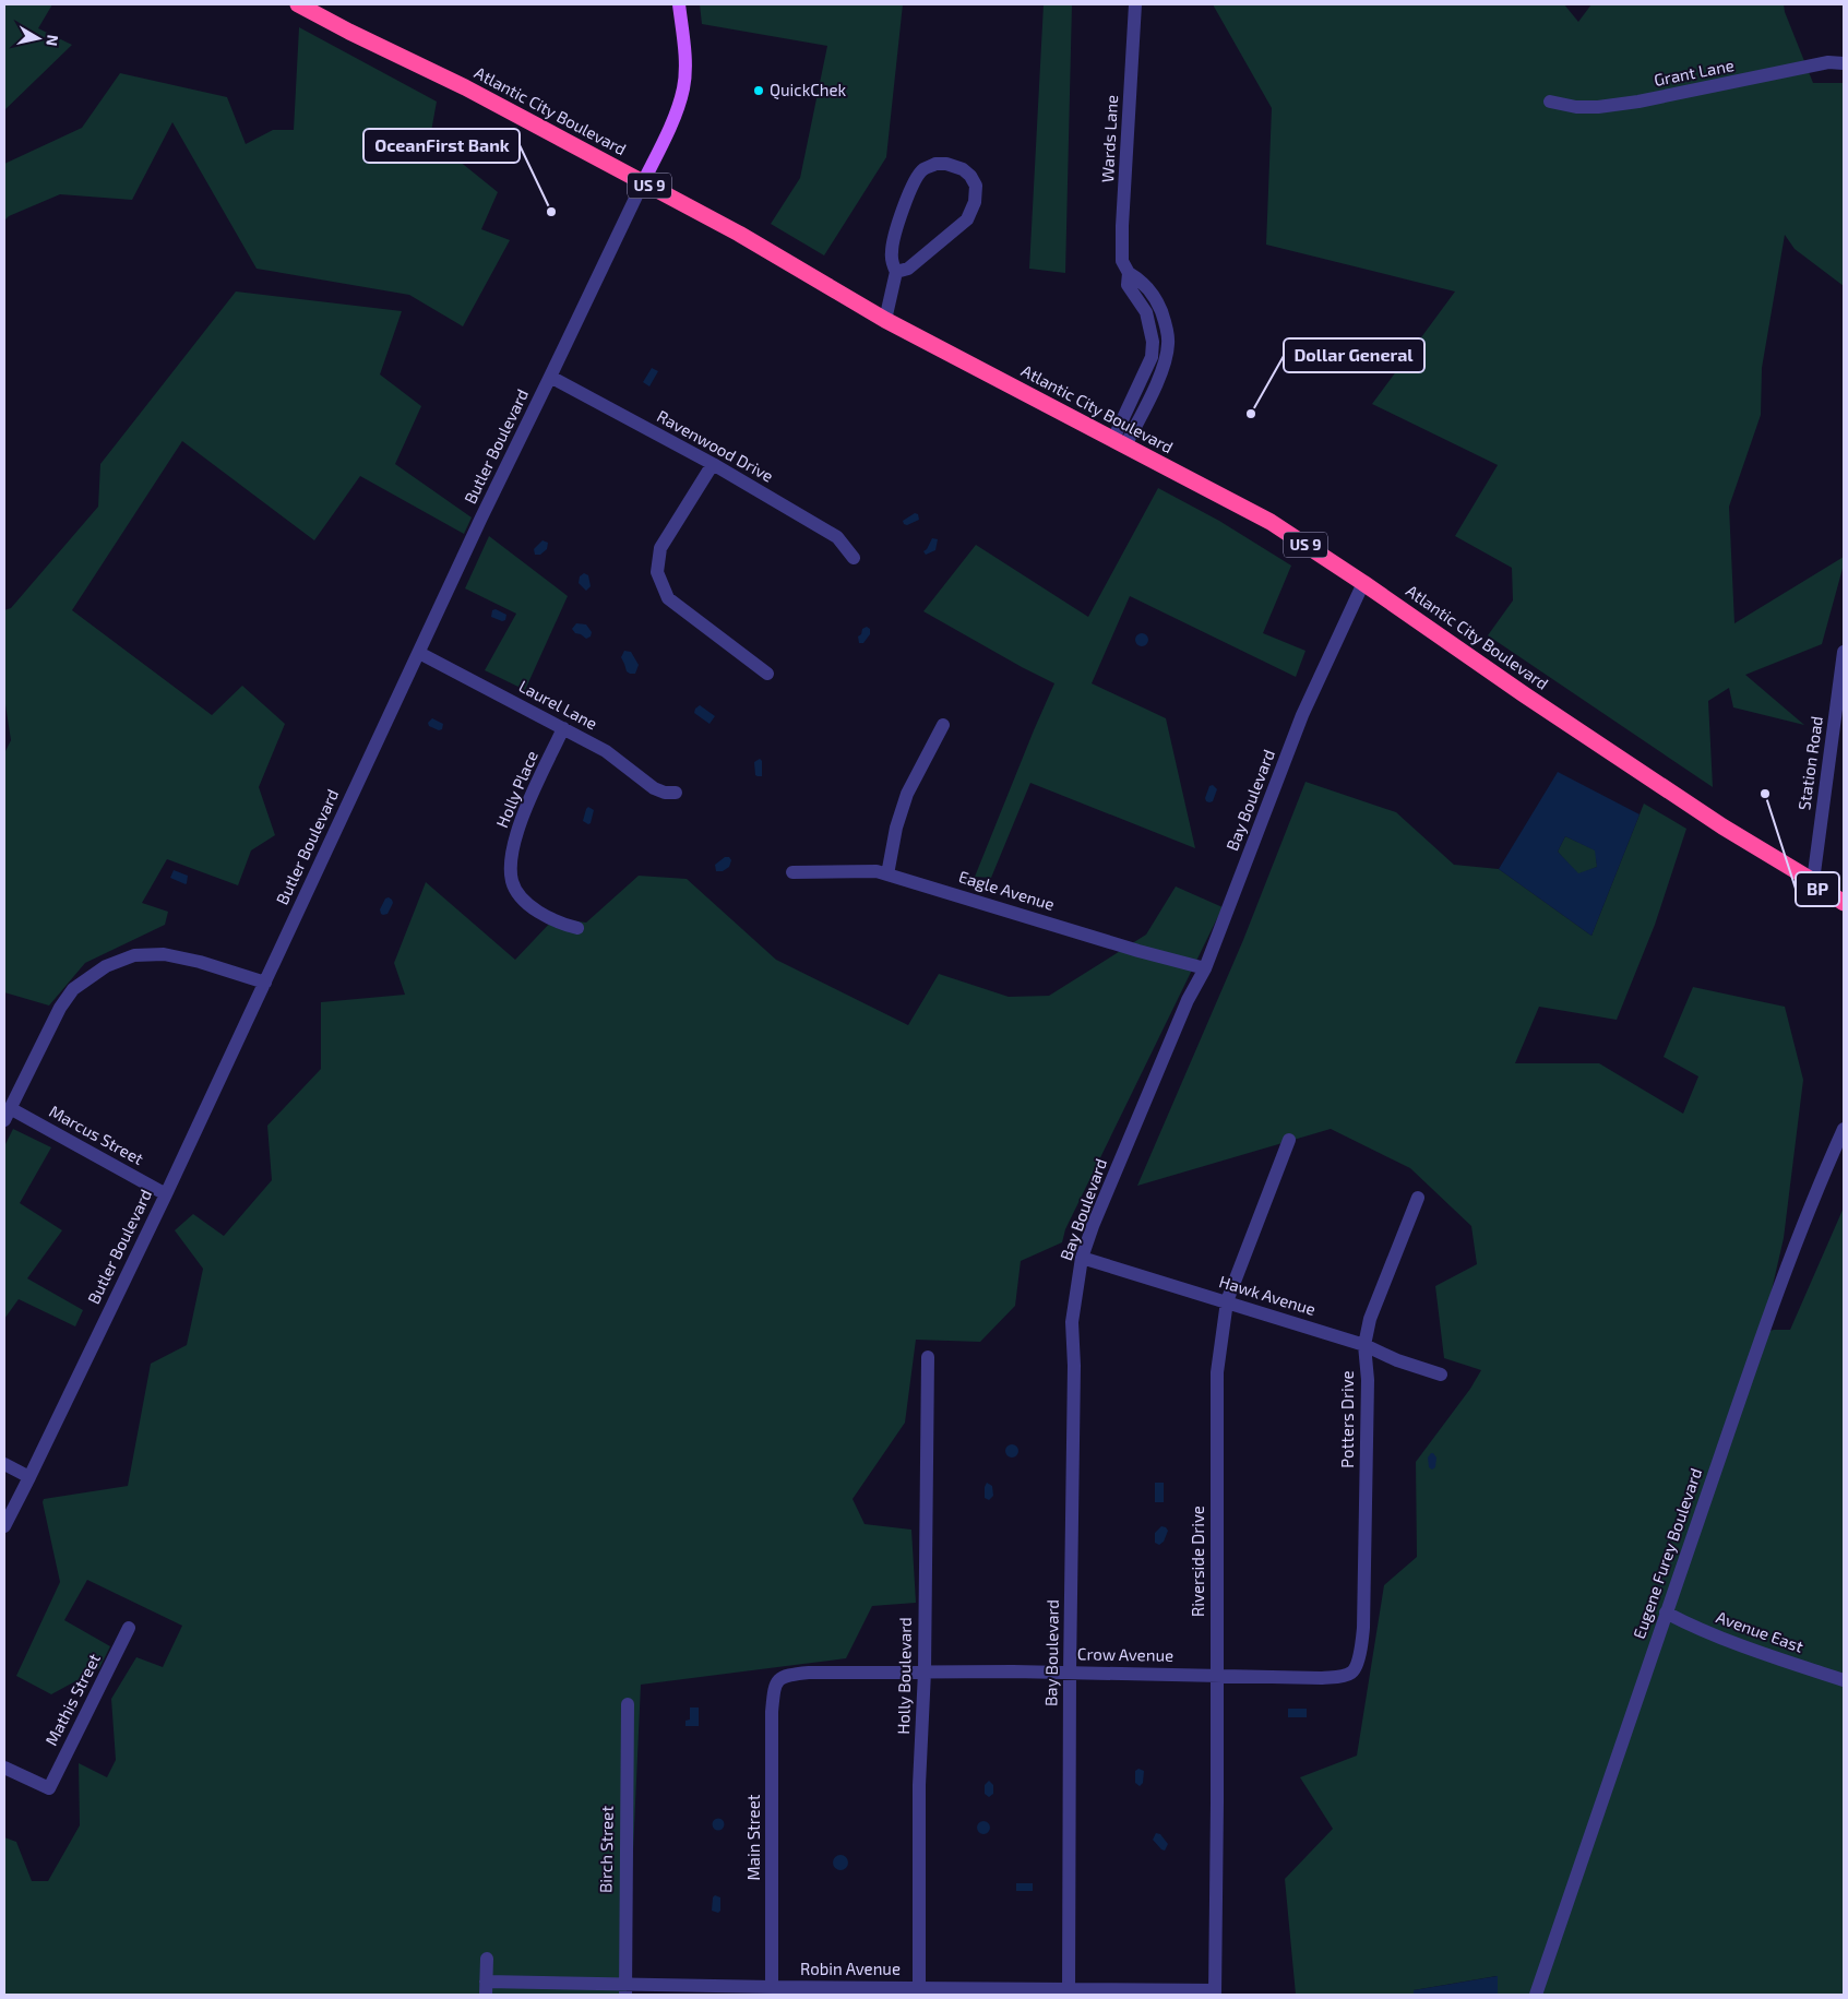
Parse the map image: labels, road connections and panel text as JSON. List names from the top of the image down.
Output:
{
  "streets": {
    "highway": ["Atlantic City Boulevard", "US 9"],
    "street": [
      "Grant Lane",
      "Wards Lane",
      "Butler Boulevard",
      "Ravenwood Drive",
      "Laurel Lane",
      "Station Road",
      "Holly Place",
      "Bay Boulevard",
      "Eagle Avenue",
      "Marcus Street",
      "Hawk Avenue",
      "Potters Drive",
      "Eugene Furey Boulevard",
      "Riverside Drive",
      "Avenue East",
      "Crow Avenue",
      "Holly Boulevard",
      "Mathis Street",
      "Main Street",
      "Birch Street",
      "Robin Avenue"
    ]
  },
  "crossings": [
    ["Atlantic City Boulevard", "Wards Lane"],
    ["Atlantic City Boulevard", "Butler Boulevard"],
    ["Atlantic City Boulevard", "Station Road"],
    ["Atlantic City Boulevard", "Bay Boulevard"],
    ["Butler Boulevard", "Ravenwood Drive"],
    ["Butler Boulevard", "Laurel Lane"],
    ["Butler Boulevard", "Marcus Street"],
    ["Laurel Lane", "Holly Place"],
    ["Bay Boulevard", "Eagle Avenue"],
    ["Bay Boulevard", "Hawk Avenue"],
    ["Bay Boulevard", "Crow Avenue"],
    ["Bay Boulevard", "Robin Avenue"],
    ["Hawk Avenue", "Potters Drive"],
    ["Hawk Avenue", "Riverside Drive"],
    ["Potters Drive", "Crow Avenue"],
    ["Eugene Furey Boulevard", "Avenue East"],
    ["Riverside Drive", "Crow Avenue"],
    ["Riverside Drive", "Robin Avenue"],
    ["Crow Avenue", "Holly Boulevard"],
    ["Crow Avenue", "Main Street"],
    ["Holly Boulevard", "Robin Avenue"],
    ["Main Street", "Robin Avenue"],
    ["Birch Street", "Robin Avenue"]
  ],
  "places": [
    "QuickChek",
    "OceanFirst Bank",
    "Dollar General",
    "BP"
  ],
  "north": "right"
}
